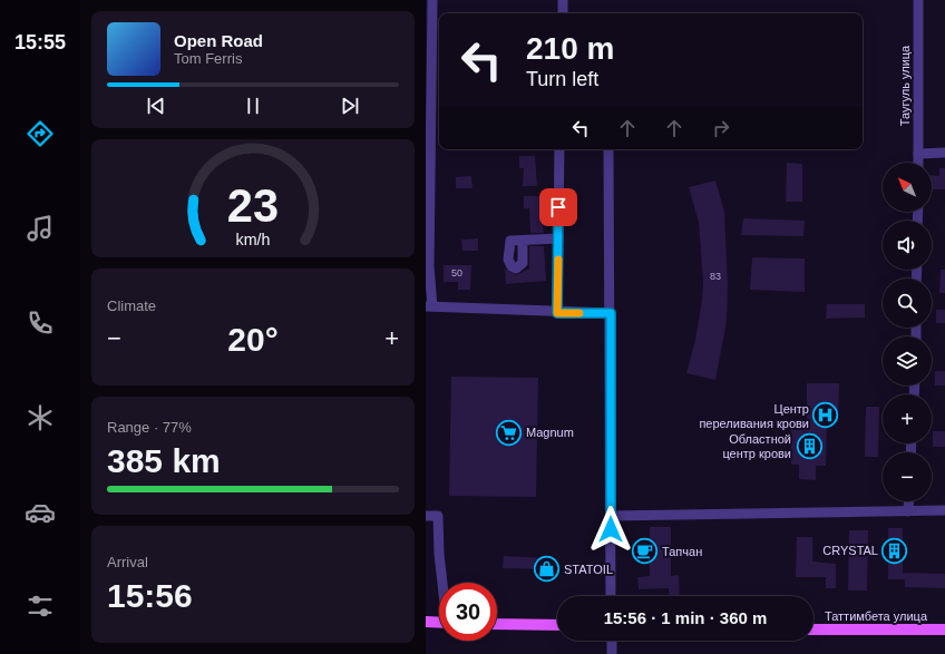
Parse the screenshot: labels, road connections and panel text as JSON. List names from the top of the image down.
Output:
{
  "streets": {
    "main road": ["Таттимбета улица"],
    "street": ["Таугуль улица"]
  },
  "places": {
    "hospital": ["Центр переливания крови"],
    "supermarket": ["Magnum"],
    "building": ["Областной центр крови", "CRYSTAL"],
    "cafe": ["Тапчан"],
    "shop": ["STATOIL"]
  },
  "house_numbers": ["50", "83"],
  "north": "top left",
  "page": {
    "tabs": "15:55",
    "turn": ["210 m", "Turn left"],
    "song": ["Open Road", "Tom Ferris"],
    "map_buttons": ["+", "−"],
    "tile": [
      "Climate",
      ["Range · 77%", "385 km"],
      ["Arrival", "15:56"]
    ],
    "heat": ["−", "20°", "+"],
    "limit": "30",
    "trip": "15:56 · 1 min · 360 m",
    "gauge": ["23", "km/h"]
  }
}
